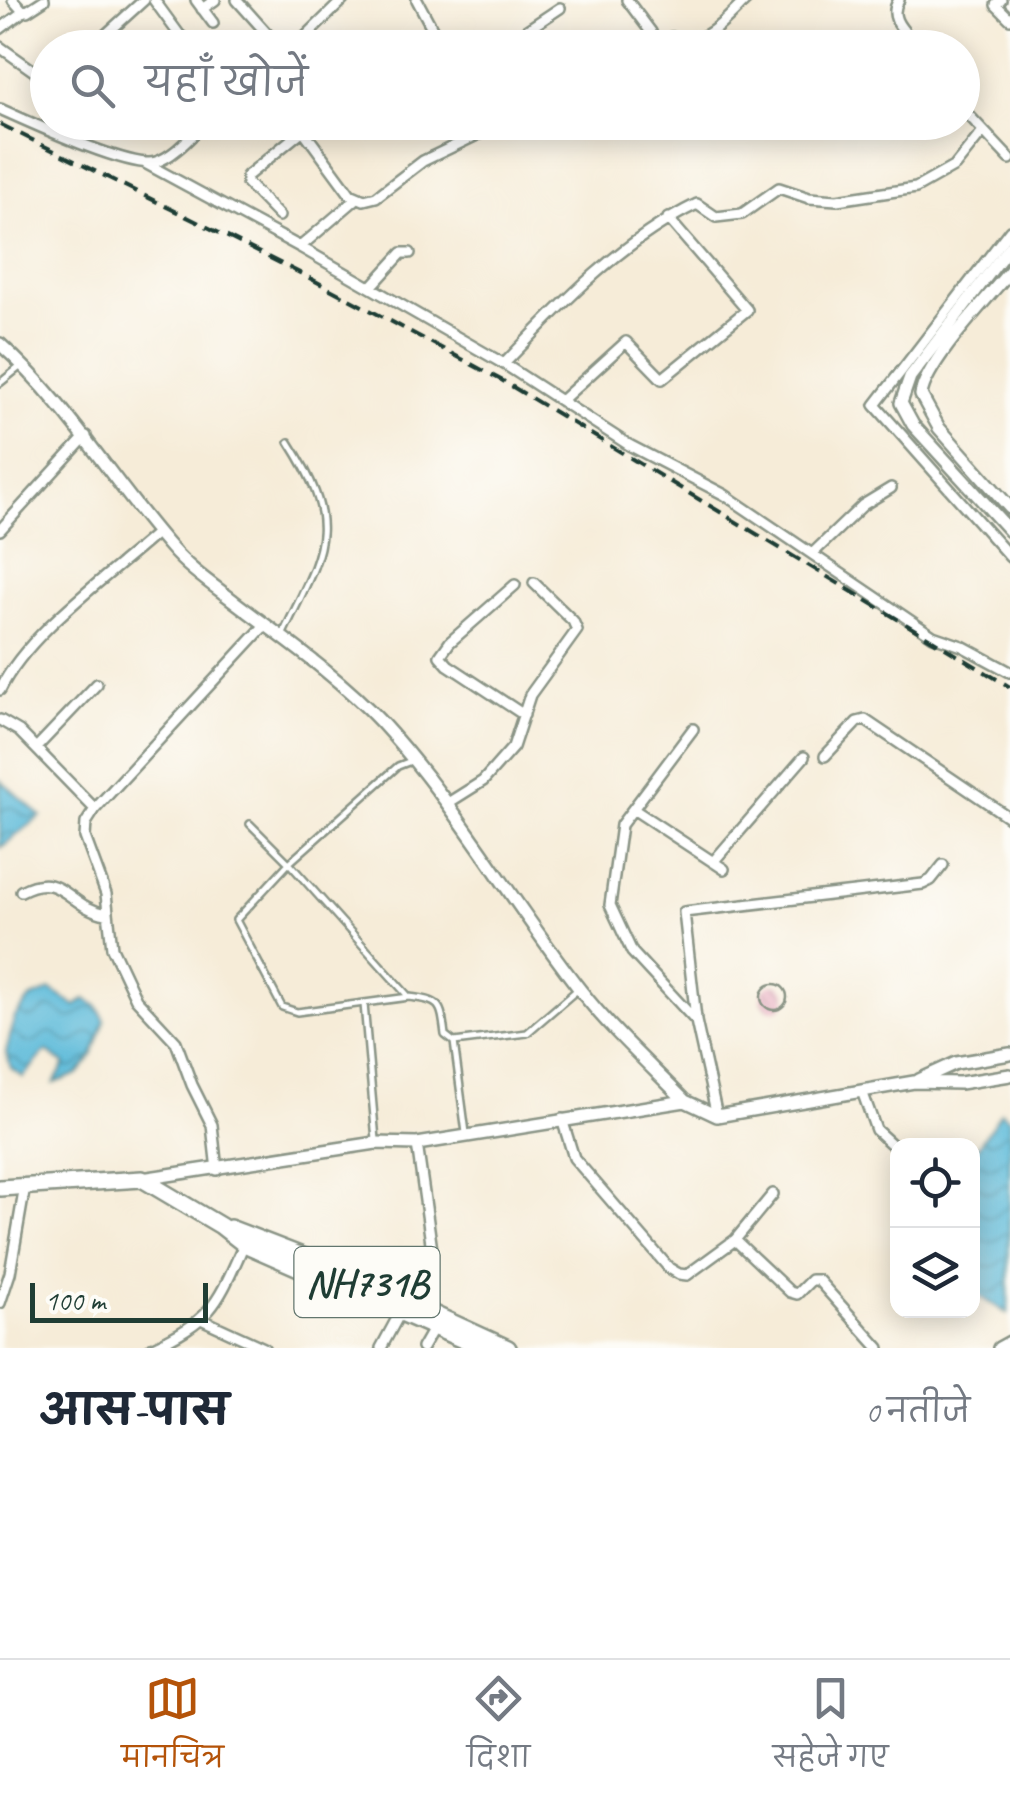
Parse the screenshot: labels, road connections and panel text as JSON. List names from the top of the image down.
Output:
{
  "streets": {
    "highway": ["NH731B"]
  },
  "scale_bar": "100 m",
  "page": {
    "search": "यहाँ खोजें",
    "scale": "100 m",
    "heading": ["आस-पास", "0 नतीजे"],
    "nav": ["मानचित्र", "दिशा", "सहेजे गए"]
  }
}
